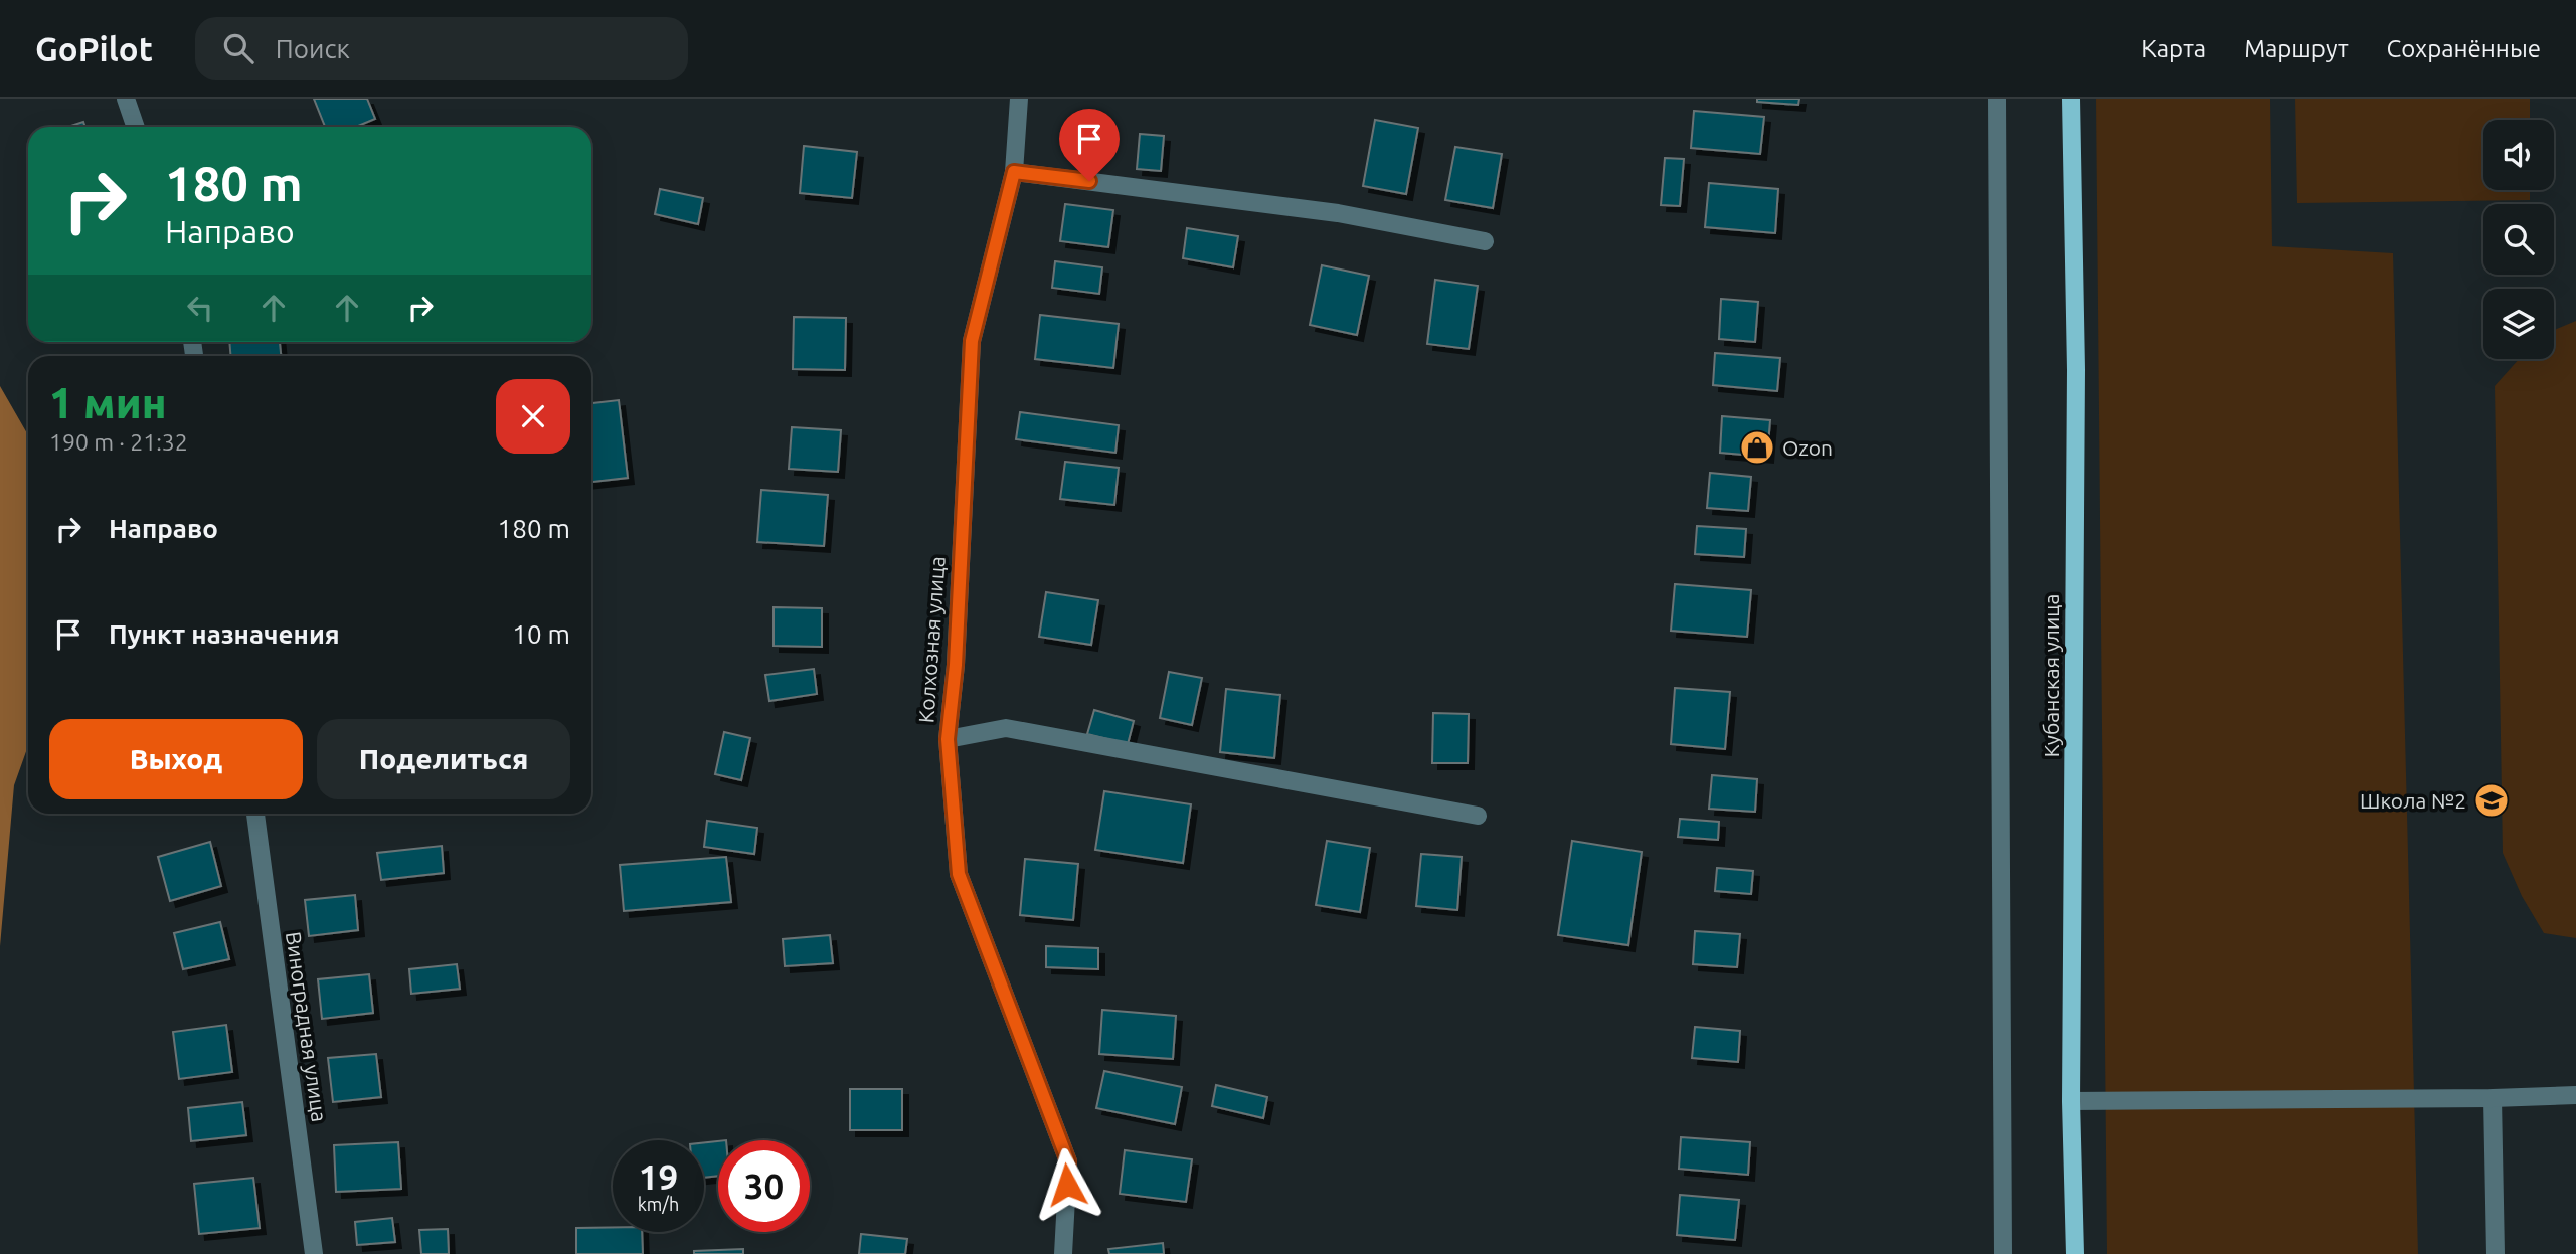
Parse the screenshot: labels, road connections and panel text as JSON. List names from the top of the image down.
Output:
{
  "streets": {
    "main road": ["Кубанская улица"],
    "street": ["Колхозная улица", "Виноградная улица"]
  },
  "places": {
    "shop": ["Ozon"],
    "school or university": ["Школа №2"]
  },
  "page": {
    "header": "GoPilot",
    "search": "Поиск",
    "nav": ["Карта", "Маршрут", "Сохранённые"],
    "turn": ["180 m", "Направо"],
    "heading": ["1 мин", "190 m · 21:32"],
    "list": [
      {
        "name": "Направо",
        "value": "180 m"
      },
      {
        "name": "Пункт назначения",
        "value": "10 m"
      }
    ],
    "buttons": ["Выход", "Поделиться"],
    "speed": "19 km/h",
    "limit": "30"
  }
}
